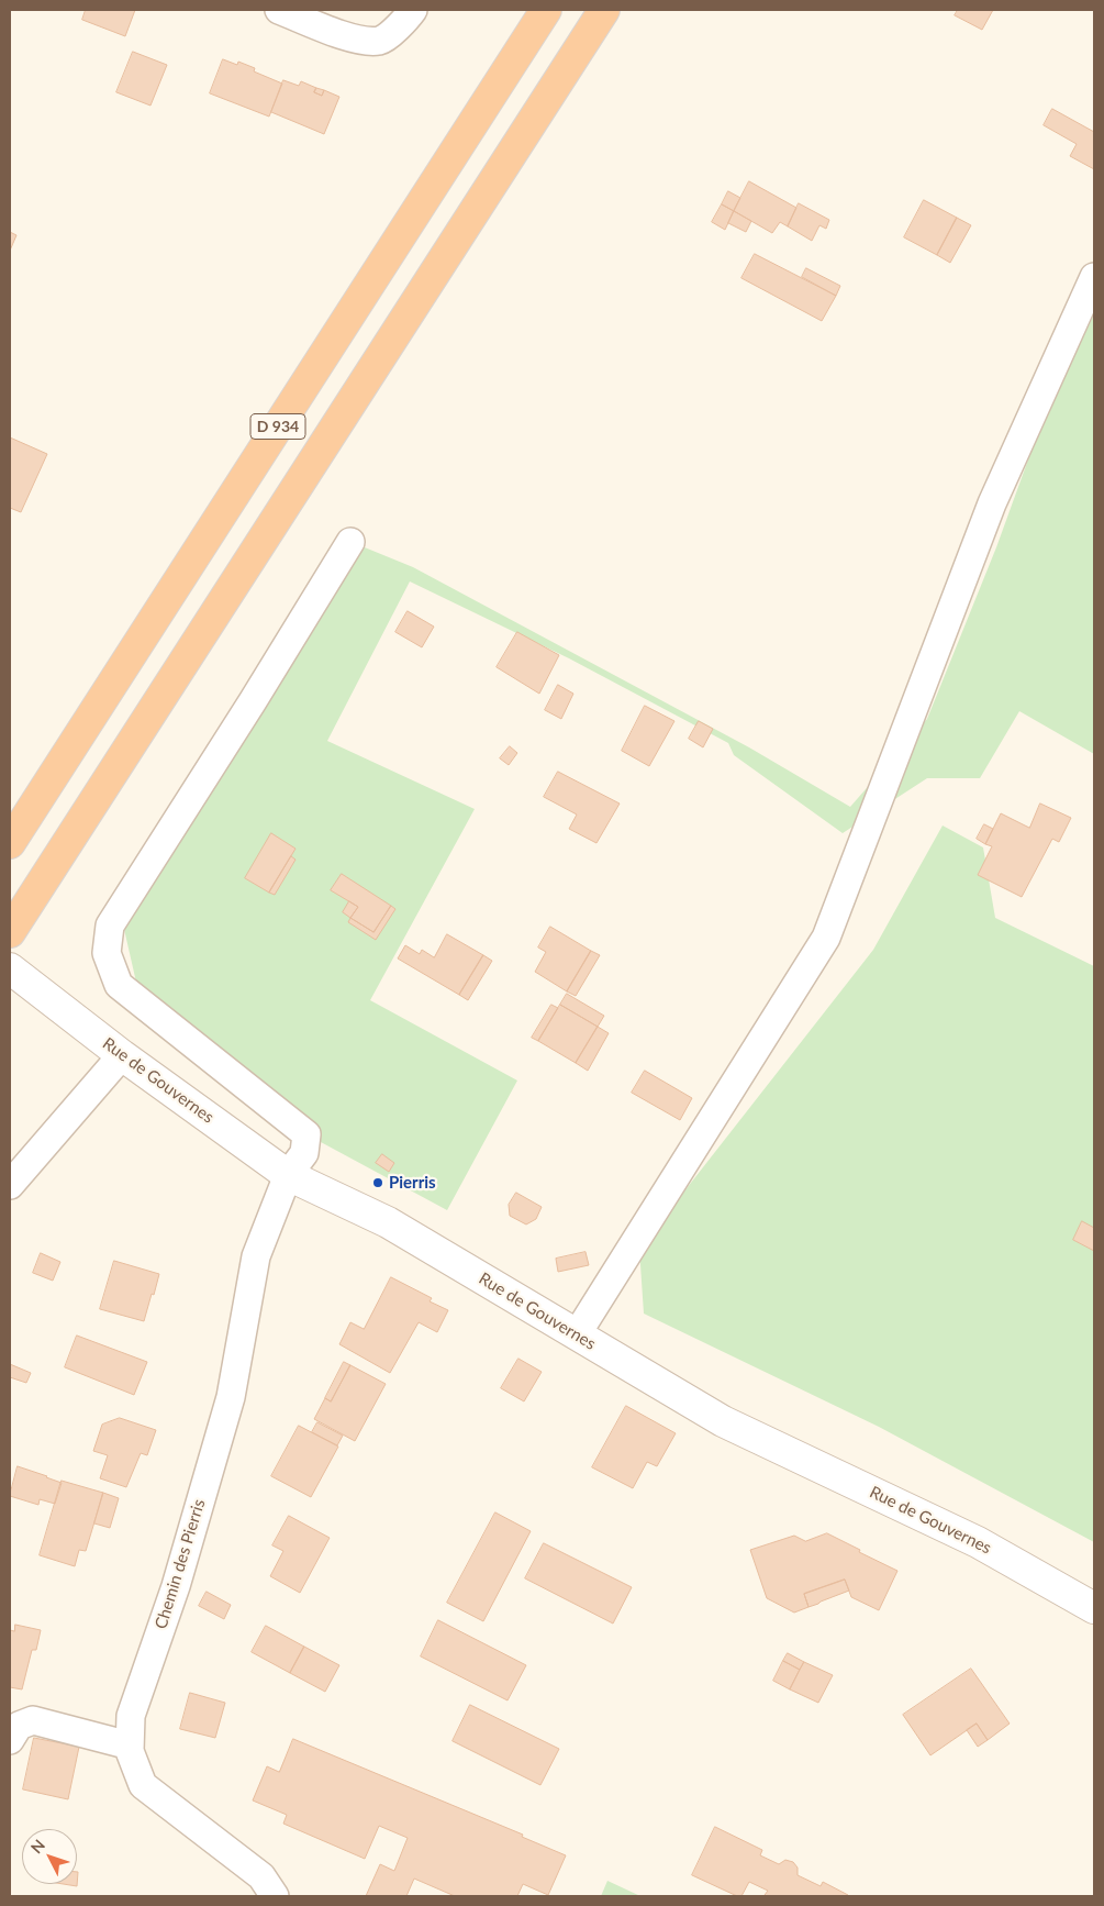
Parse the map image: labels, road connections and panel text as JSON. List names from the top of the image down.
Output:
{
  "streets": {
    "highway": ["D 934"],
    "street": ["Rue de Gouvernes", "Chemin des Pierris"]
  },
  "crossings": [
    ["Rue de Gouvernes", "Chemin des Pierris"]
  ],
  "places": ["Pierris"],
  "north": "top left"
}
